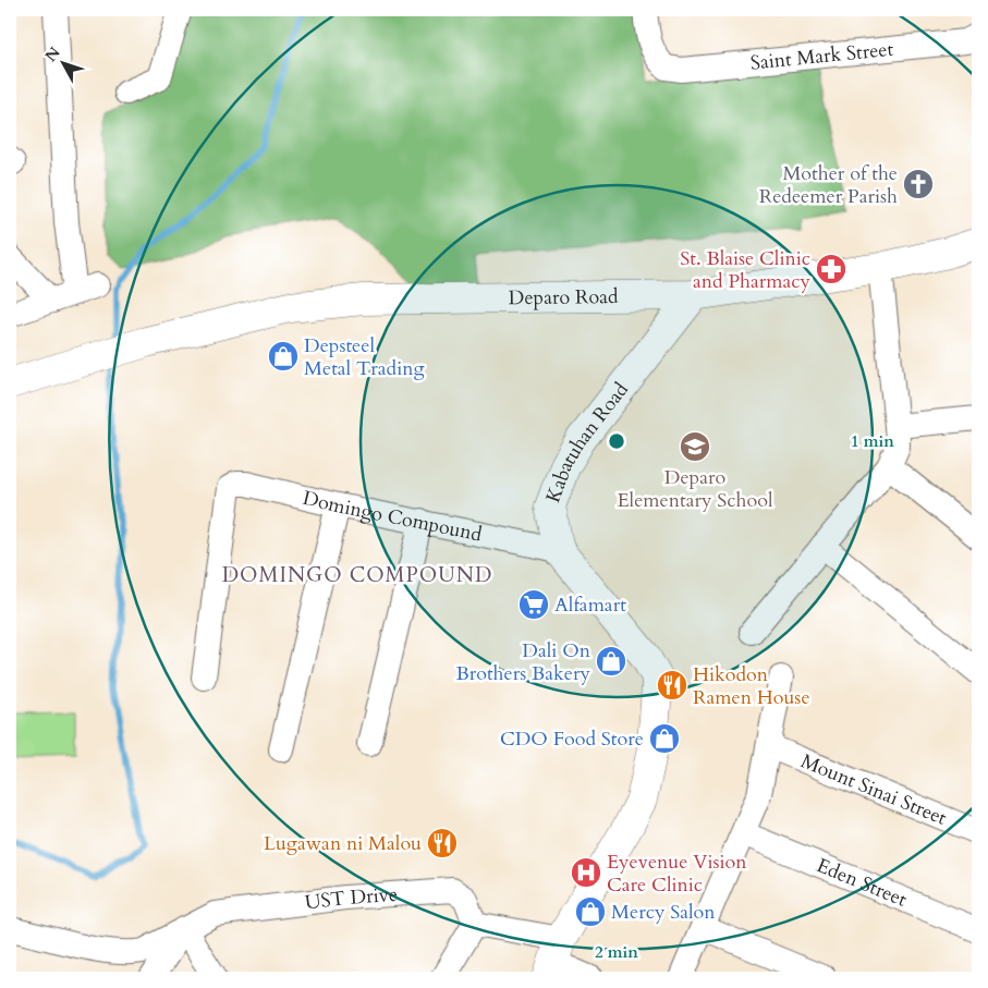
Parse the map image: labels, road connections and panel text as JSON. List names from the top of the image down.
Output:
{
  "streets": {
    "main road": ["Deparo Road", "Kabatuhan Road"],
    "street": [
      "Saint Mark Street",
      "Domingo Compound",
      "Mount Sinai Street",
      "Eden Street",
      "UST Drive"
    ]
  },
  "crossings": [
    ["Deparo Road", "Kabatuhan Road"],
    ["Kabatuhan Road", "Domingo Compound"]
  ],
  "districts": ["DOMINGO COMPOUND"],
  "places": {
    "church": ["Mother of the Redeemer Parish"],
    "pharmacy": ["St. Blaise Clinic and Pharmacy"],
    "shop": [
      "Depsteel Metal Trading",
      "Dali On Brothers Bakery",
      "CDO Food Store",
      "Mercy Salon"
    ],
    "school or university": ["Deparo Elementary School"],
    "supermarket": ["Alfamart"],
    "restaurant": ["Hikodon Ramen House", "Lugawan ni Malou"],
    "hospital": ["Eyevenue Vision Care Clinic"]
  },
  "north": "top left",
  "rings": ["1 min", "2 min"]
}
